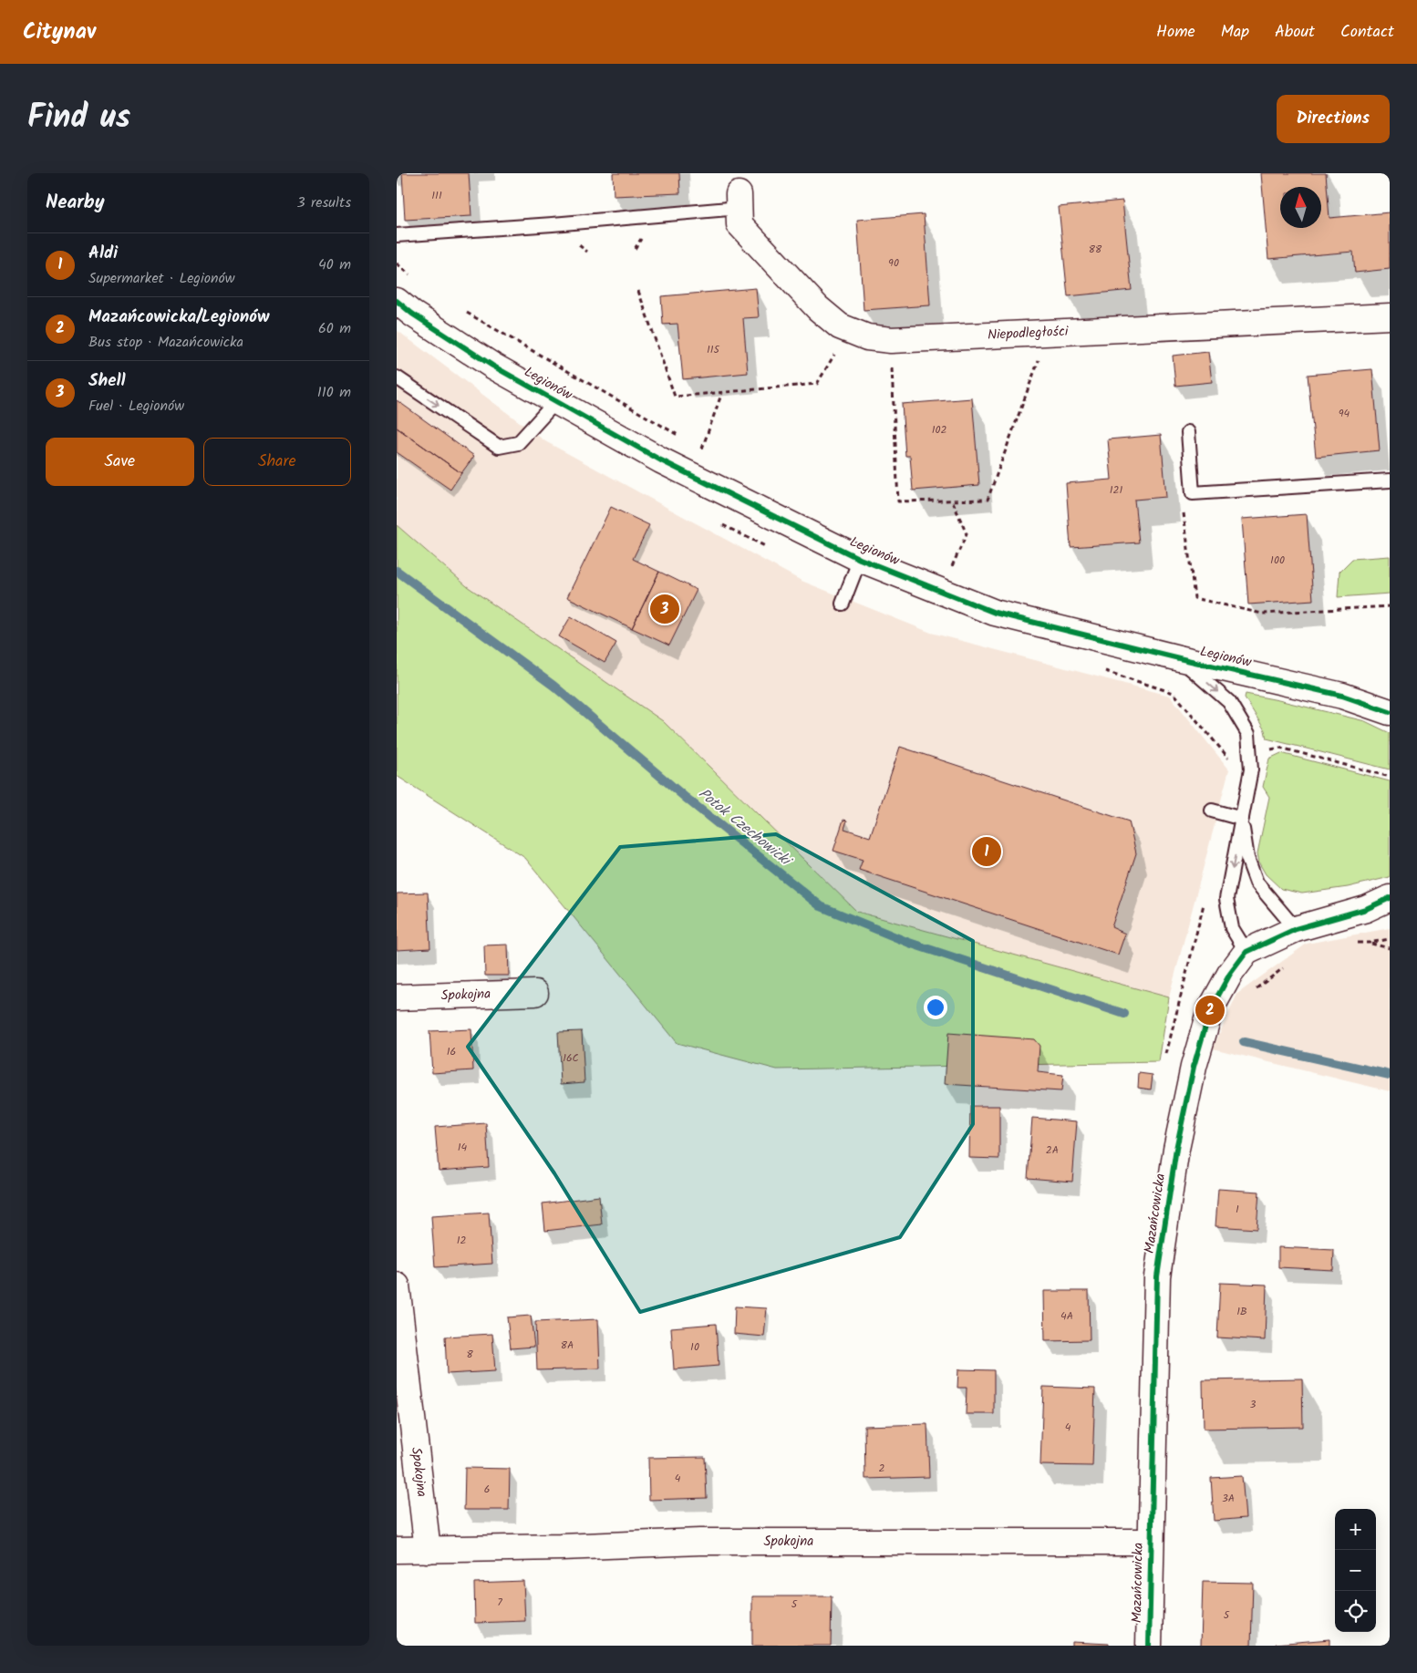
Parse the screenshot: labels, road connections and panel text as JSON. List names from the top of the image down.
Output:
{
  "streets": {
    "street": [
      "Niepodległości",
      "Legionów",
      "Spokojna",
      "Mazańcowicka"
    ]
  },
  "crossings": [
    ["Spokojna", "Mazańcowicka"]
  ],
  "water": ["Potok Czechowicki"],
  "house_numbers": [
    "111",
    "88",
    "90",
    "115",
    "94",
    "102",
    "121",
    "100",
    "16",
    "16C",
    "14",
    "2A",
    "1",
    "12",
    "1B",
    "4A",
    "8A",
    "10",
    "8",
    "3",
    "4",
    "2",
    "4",
    "6",
    "3A",
    "7",
    "5",
    "5"
  ],
  "north": "top",
  "page": {
    "header": "Citynav",
    "nav": [
      "Home",
      "Map",
      "About",
      "Contact"
    ],
    "title": "Find us",
    "buttons": [
      "Directions",
      ["Save", "Share"]
    ],
    "heading": ["Nearby", "3 results"],
    "list": [
      {
        "mark": "1",
        "name": "Aldi",
        "note": "Supermarket · Legionów",
        "value": "40 m"
      },
      {
        "mark": "2",
        "name": "Mazańcowicka/Legionów",
        "note": "Bus stop · Mazańcowicka",
        "value": "60 m"
      },
      {
        "mark": "3",
        "name": "Shell",
        "note": "Fuel · Legionów",
        "value": "110 m"
      }
    ],
    "pins": ["3", "1", "2"],
    "map_buttons": ["+", "−"]
  }
}
